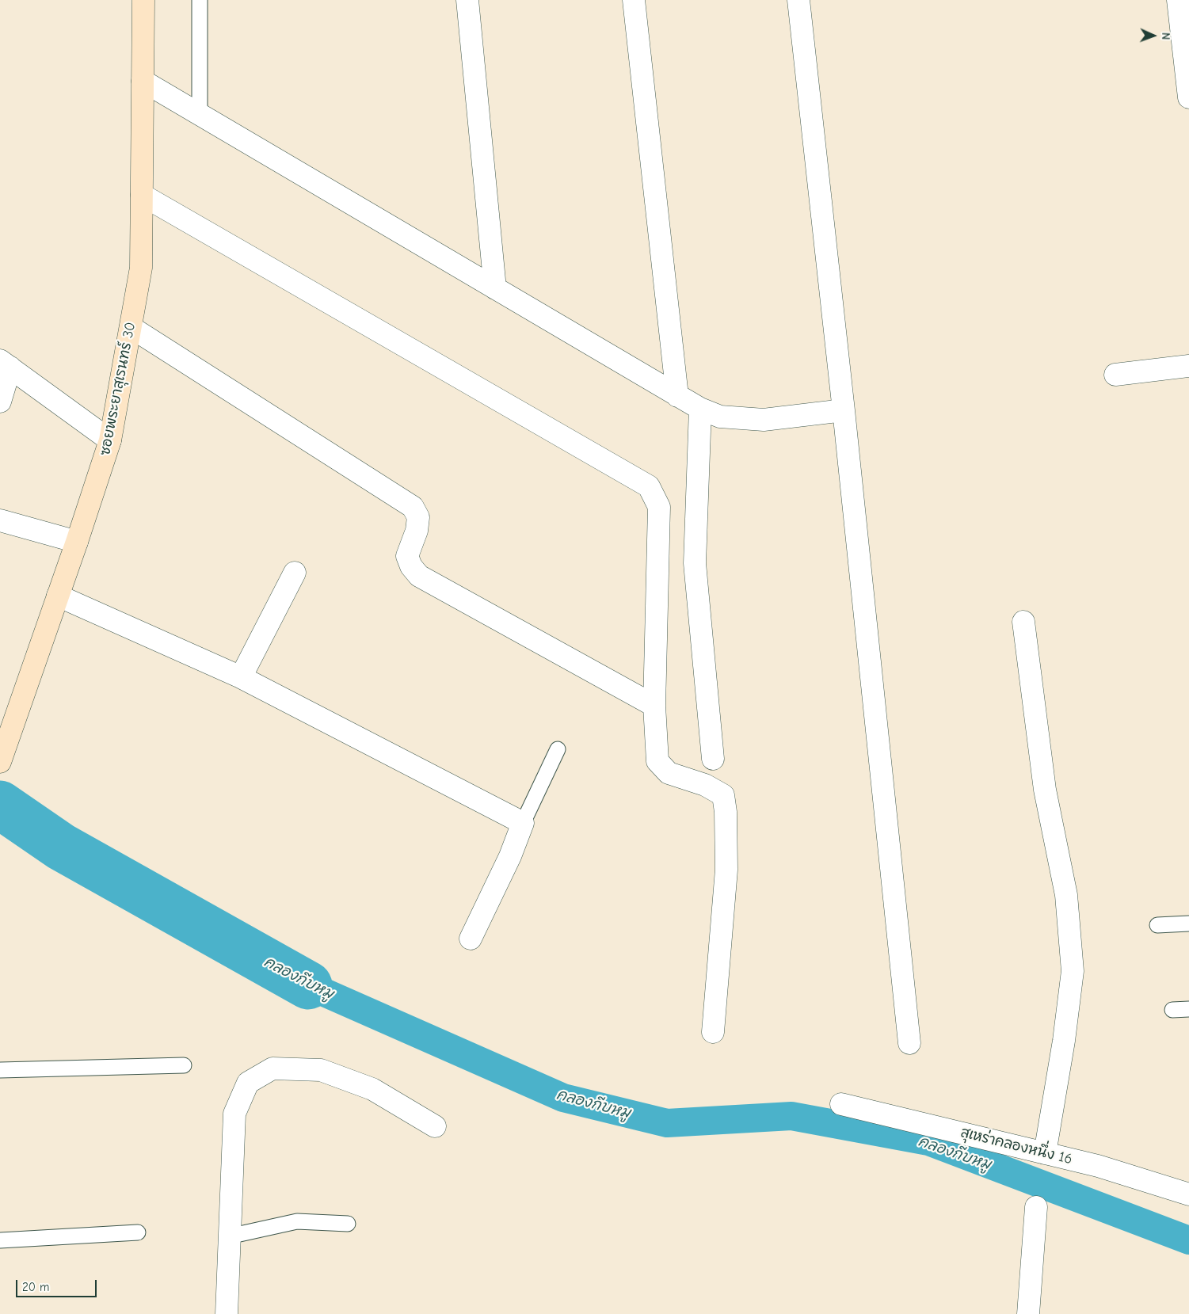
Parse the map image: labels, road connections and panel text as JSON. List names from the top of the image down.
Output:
{
  "streets": {
    "street": ["ซอยพระยาสุเรนทร์ 30", "สุเหร่าคลองหนึ่ง 16"]
  },
  "water": ["คลองกีบหมู"],
  "scale_bar": "20 m",
  "north": "right"
}
